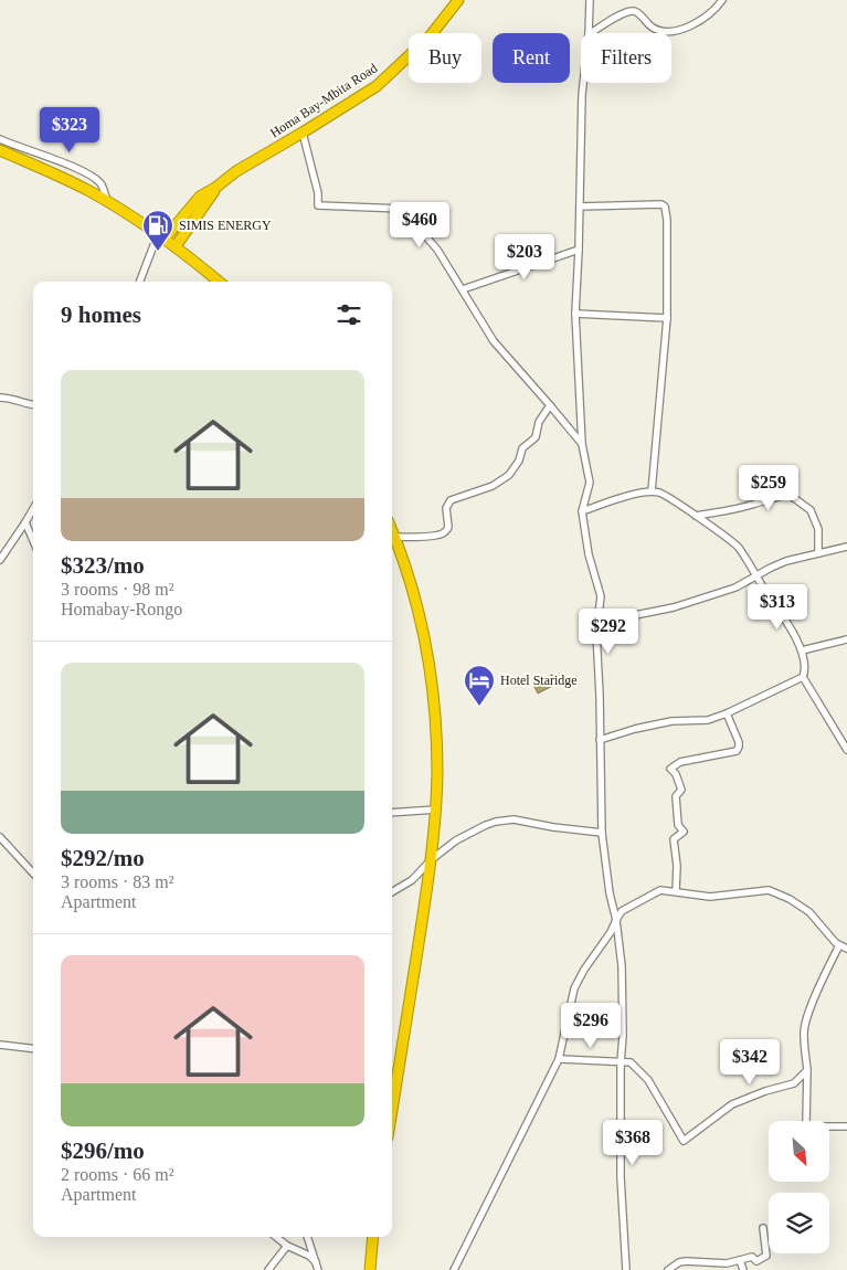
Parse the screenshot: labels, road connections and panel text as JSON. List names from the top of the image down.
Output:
{
  "streets": {
    "highway": ["Homa Bay-Mbita Road"]
  },
  "places": {
    "fuel station": ["SIMIS ENERGY"],
    "hotel": ["Hotel Staridge"]
  },
  "north": "bottom right",
  "page": {
    "chip": ["Buy", "Rent", "Filters"],
    "price": [
      "$323",
      "$460",
      "$203",
      "$259",
      "$313",
      "$292",
      "$296",
      "$342",
      "$368"
    ],
    "heading": "9 homes",
    "list": [
      {
        "name": "$323/mo",
        "note": "3 rooms · 98 m² · Homabay-Rongo"
      },
      {
        "name": "$292/mo",
        "note": "3 rooms · 83 m² · Apartment"
      },
      {
        "name": "$296/mo",
        "note": "2 rooms · 66 m² · Apartment"
      }
    ]
  }
}
